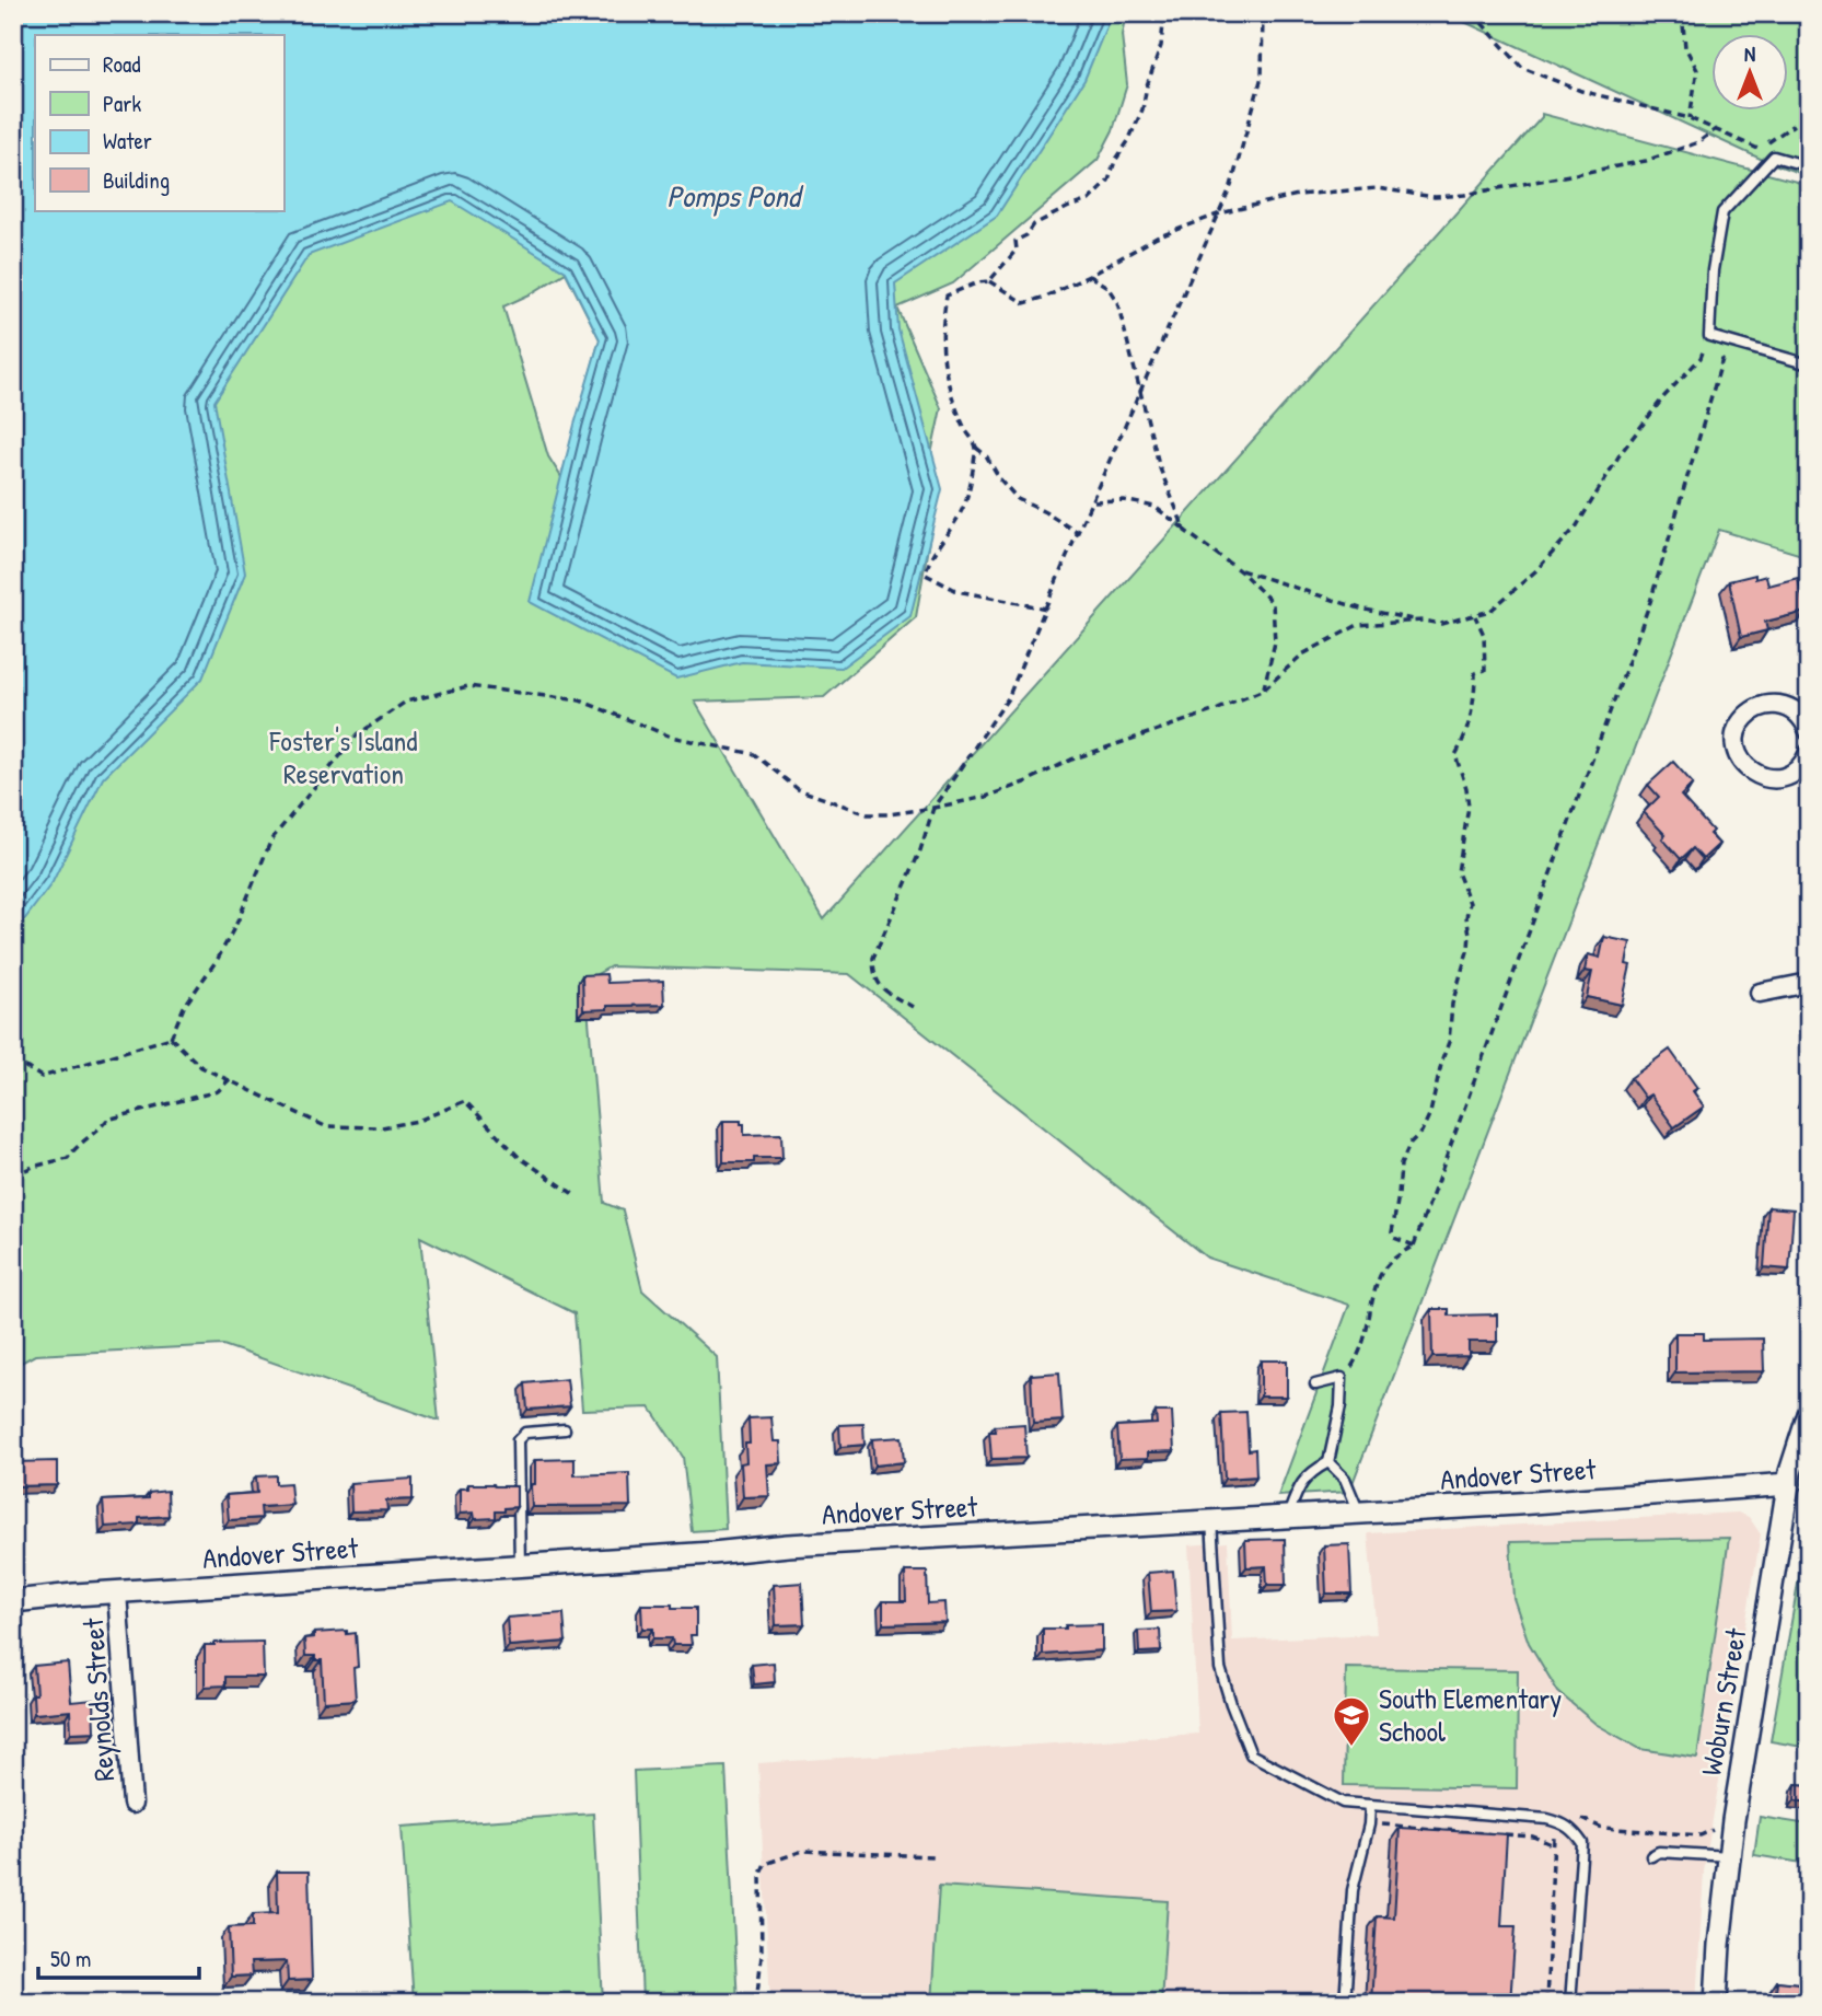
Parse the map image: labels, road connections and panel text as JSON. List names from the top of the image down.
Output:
{
  "streets": {
    "street": ["Andover Street", "Reynolds Street", "Woburn Street"]
  },
  "crossings": [
    ["Andover Street", "Reynolds Street"],
    ["Andover Street", "Woburn Street"]
  ],
  "water": ["Pomps Pond"],
  "parks": ["Foster's Island Reservation"],
  "places": {
    "school or university": ["South Elementary School"]
  },
  "legend": [
    "Road",
    "Park",
    "Water",
    "Building"
  ],
  "scale_bar": "50 m",
  "north": "top"
}
